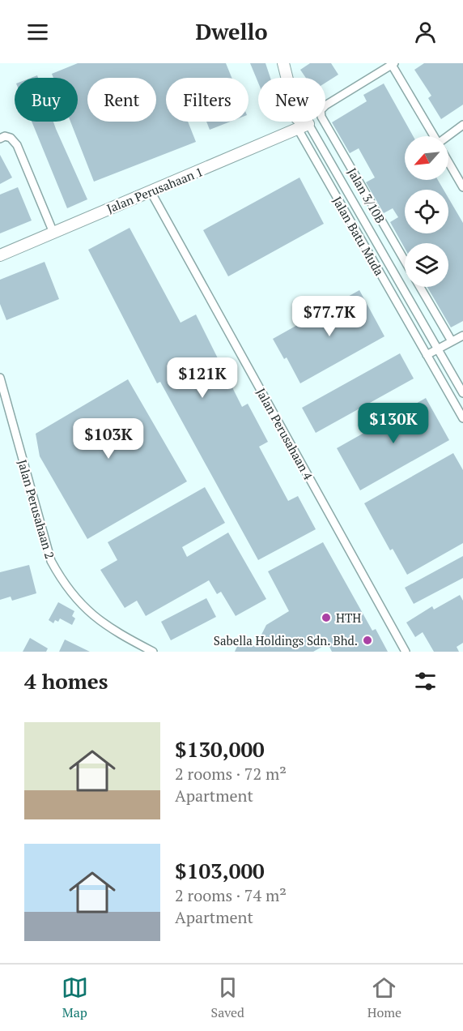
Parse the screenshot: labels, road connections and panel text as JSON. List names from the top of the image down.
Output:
{
  "streets": {
    "street": [
      "Jalan Perusahaan 1",
      "Jalan 3/10B",
      "Jalan Batu Muda",
      "Jalan Perusahaan 4",
      "Jalan Perusahaan 2"
    ]
  },
  "crossings": [
    ["Jalan Perusahaan 1", "Jalan Batu Muda"],
    ["Jalan Perusahaan 1", "Jalan Perusahaan 4"]
  ],
  "places": ["HTH", "Sabella Holdings Sdn. Bhd."],
  "north": "bottom left",
  "page": {
    "header": "Dwello",
    "chip": [
      "Buy",
      "Rent",
      "Filters",
      "New"
    ],
    "price": [
      "$77.7K",
      "$121K",
      "$130K",
      "$103K"
    ],
    "heading": "4 homes",
    "list": [
      {
        "name": "$130,000",
        "note": "2 rooms · 72 m² · Apartment"
      },
      {
        "name": "$103,000",
        "note": "2 rooms · 74 m² · Apartment"
      }
    ],
    "tabs": ["Map", "Saved", "Home"]
  }
}
